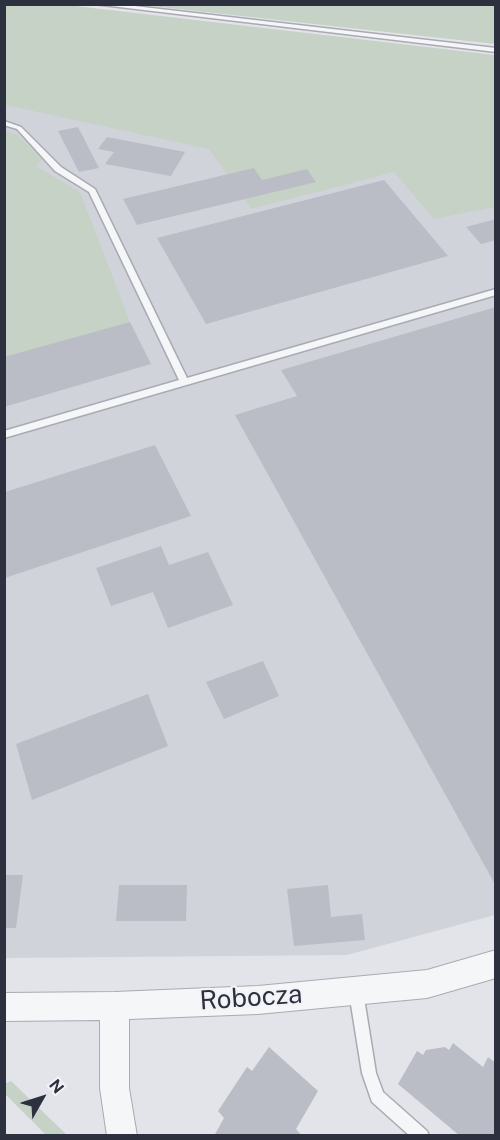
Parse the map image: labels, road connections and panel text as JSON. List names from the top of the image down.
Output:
{
  "streets": {
    "street": ["Robocza"]
  },
  "north": "top right"
}
